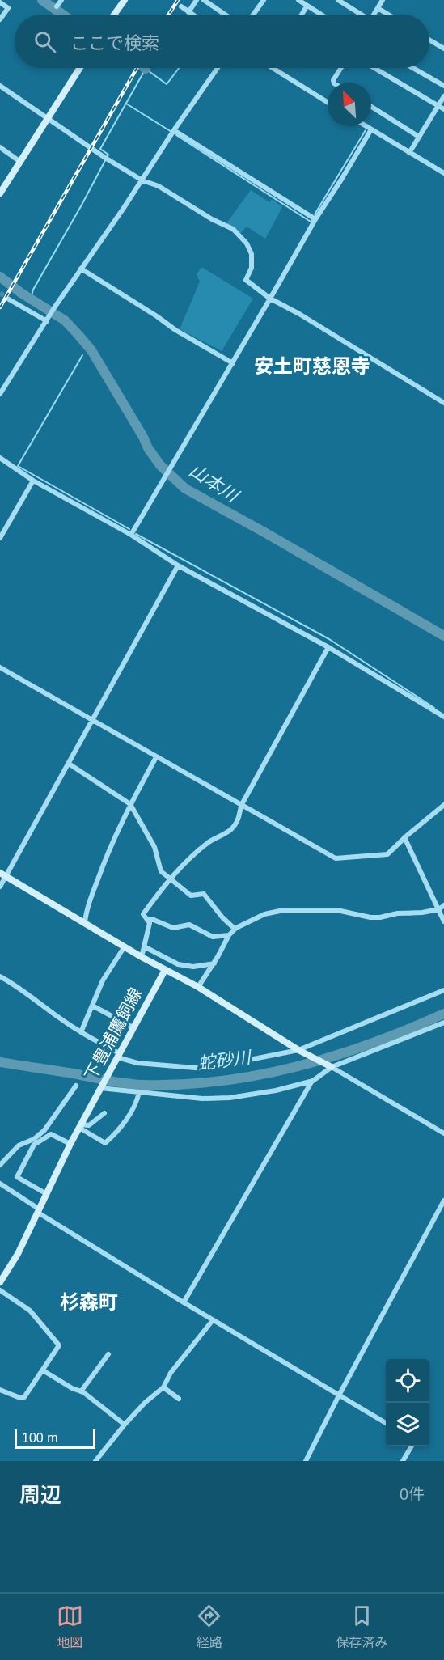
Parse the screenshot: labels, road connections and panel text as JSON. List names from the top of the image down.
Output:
{
  "streets": {
    "main road": ["下豊浦鷹飼線"]
  },
  "districts": ["安土町慈恩寺", "杉森町"],
  "water": ["山本川", "蛇砂川"],
  "scale_bar": "100 m",
  "north": "top left",
  "page": {
    "search": "ここで検索",
    "scale": "100 m",
    "heading": ["周辺", "0件"],
    "nav": ["地図", "経路", "保存済み"]
  }
}
